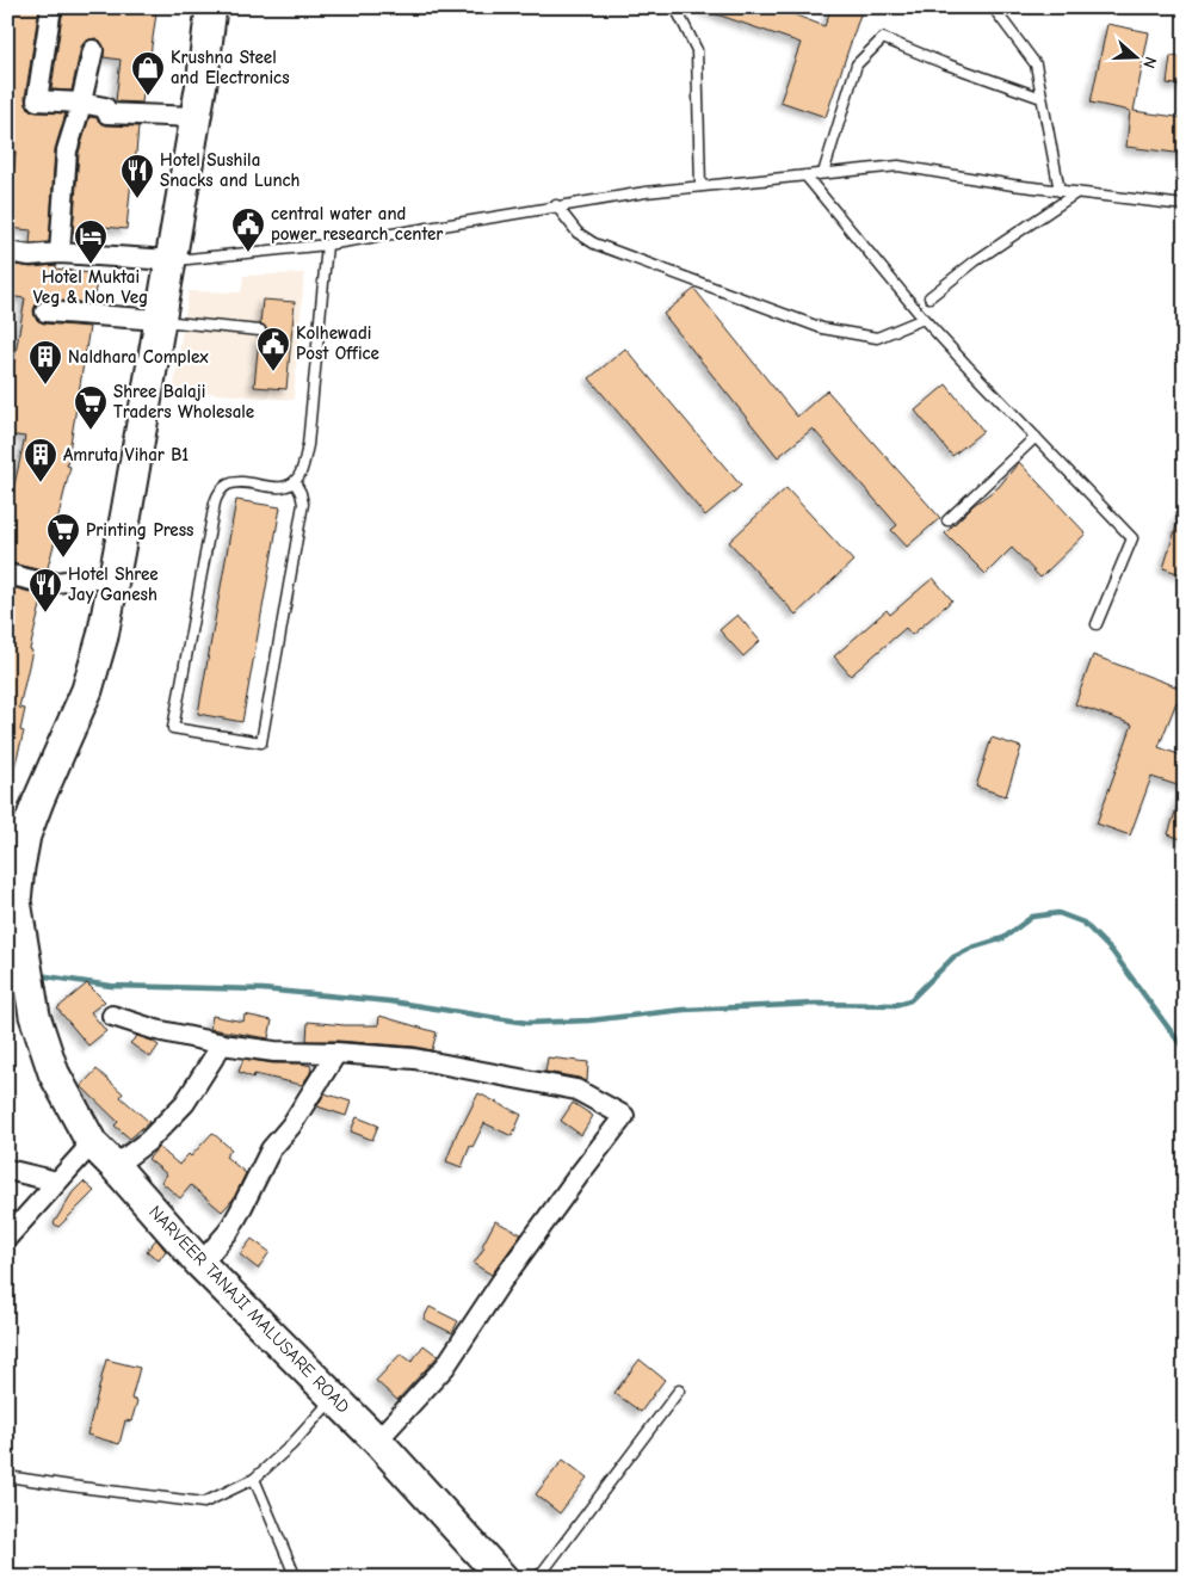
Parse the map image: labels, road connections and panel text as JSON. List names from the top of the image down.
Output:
{
  "streets": {
    "main road": ["NARVEER TANAJI MALUSARE ROAD"]
  },
  "places": {
    "shop": ["Krushna Steel and Electronics"],
    "restaurant": ["Hotel Sushila Snacks and Lunch", "Hotel Shree Jay Ganesh"],
    "public building": ["central water and power research center", "Kolhewadi Post Office"],
    "hotel": ["Hotel Muktai Veg & Non Veg"],
    "building": ["Naldhara Complex", "Amruta Vihar B1"],
    "supermarket": ["Shree Balaji Traders Wholesale", "Printing Press"]
  },
  "north": "right"
}
